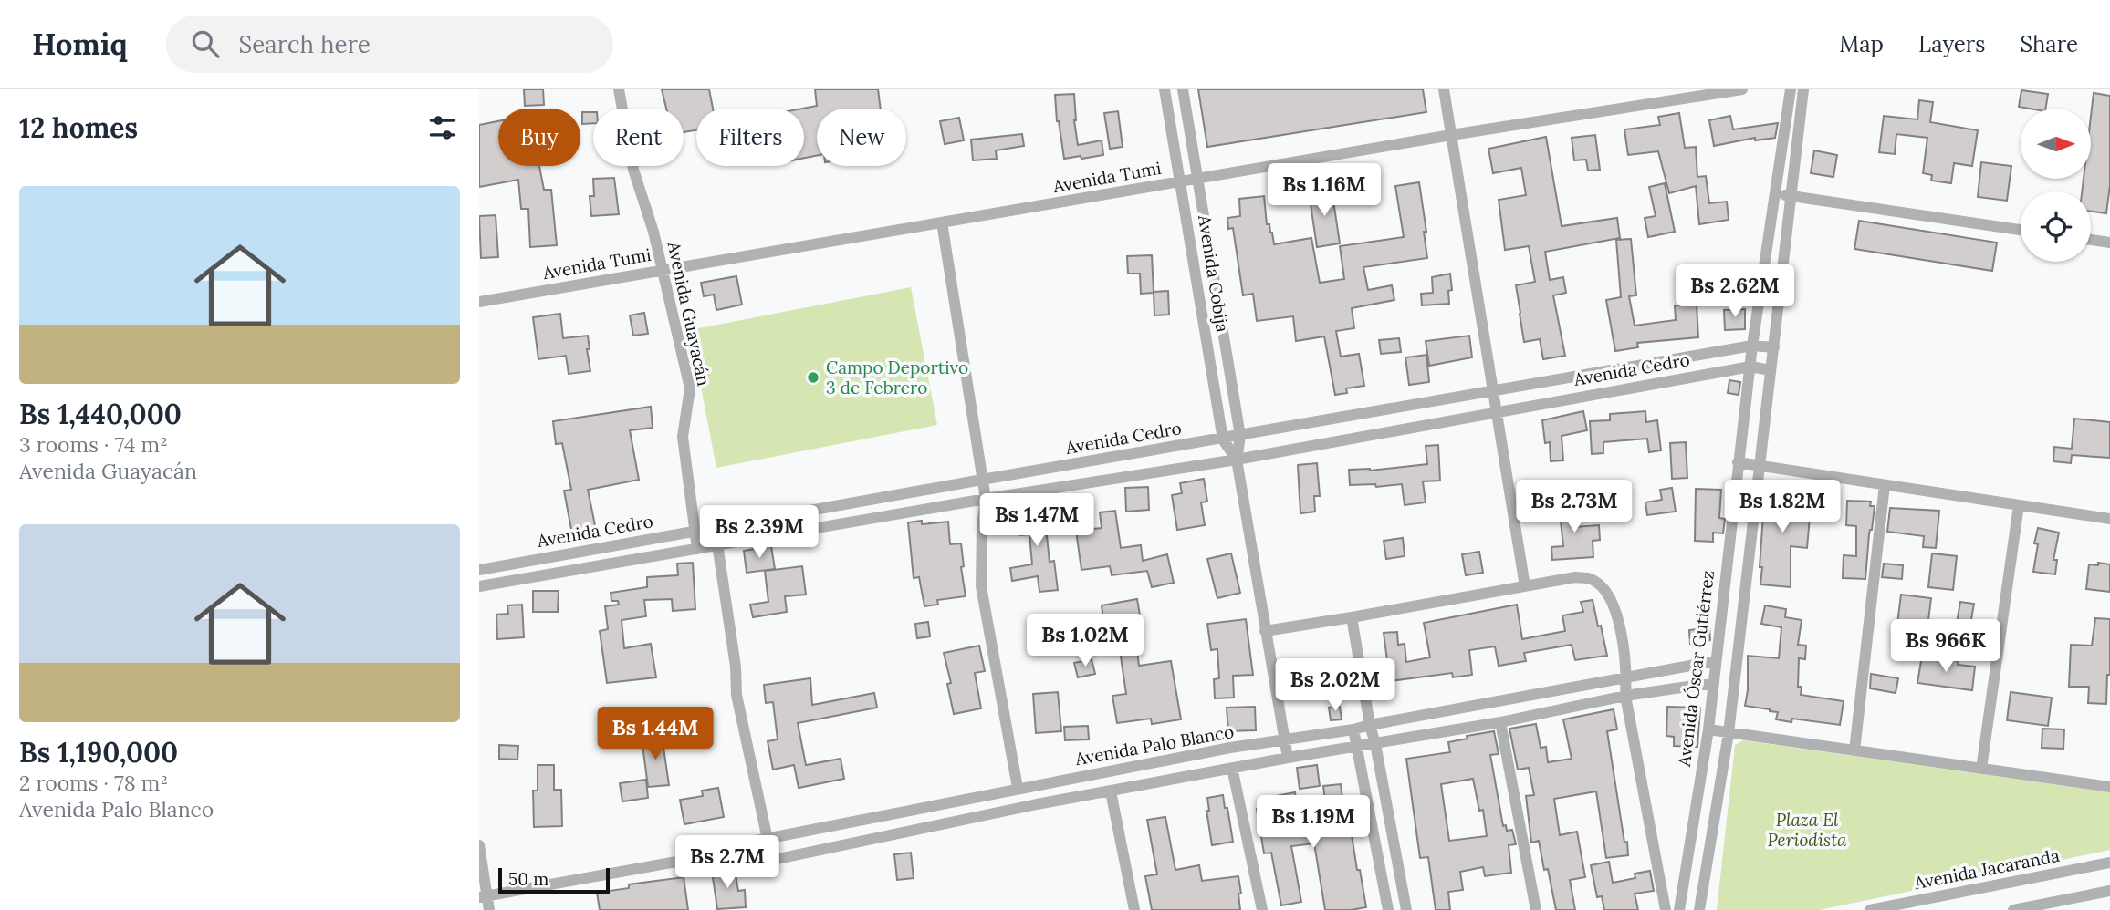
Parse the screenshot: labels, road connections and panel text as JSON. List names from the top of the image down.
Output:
{
  "streets": {
    "street": [
      "Avenida Tumi",
      "Avenida Cobija",
      "Avenida Guayacán",
      "Avenida Cedro",
      "Avenida Óscar Gutiérrez",
      "Avenida Palo Blanco",
      "Avenida Jacaranda"
    ]
  },
  "crossings": [
    ["Avenida Tumi", "Avenida Cobija"],
    ["Avenida Tumi", "Avenida Guayacán"],
    ["Avenida Cobija", "Avenida Cedro"],
    ["Avenida Cobija", "Avenida Palo Blanco"],
    ["Avenida Guayacán", "Avenida Cedro"],
    ["Avenida Cedro", "Avenida Óscar Gutiérrez"],
    ["Avenida Óscar Gutiérrez", "Avenida Palo Blanco"]
  ],
  "parks": ["Plaza El Periodista"],
  "places": ["Campo Deportivo 3 de Febrero"],
  "scale_bar": "50 m",
  "north": "right",
  "page": {
    "header": "Homiq",
    "search": "Search here",
    "nav": ["Map", "Layers", "Share"],
    "heading": "12 homes",
    "chip": [
      "Buy",
      "Rent",
      "Filters",
      "New"
    ],
    "price": [
      "Bs 1.16M",
      "Bs 2.62M",
      "Bs 2.73M",
      "Bs 1.82M",
      "Bs 1.47M",
      "Bs 2.39M",
      "Bs 1.02M",
      "Bs 966K",
      "Bs 2.02M",
      "Bs 1.44M",
      "Bs 1.19M",
      "Bs 2.7M"
    ],
    "list": [
      {
        "name": "Bs 1,440,000",
        "note": "3 rooms · 74 m² · Avenida Guayacán"
      },
      {
        "name": "Bs 1,190,000",
        "note": "2 rooms · 78 m² · Avenida Palo Blanco"
      }
    ],
    "scale": "50 m"
  }
}
